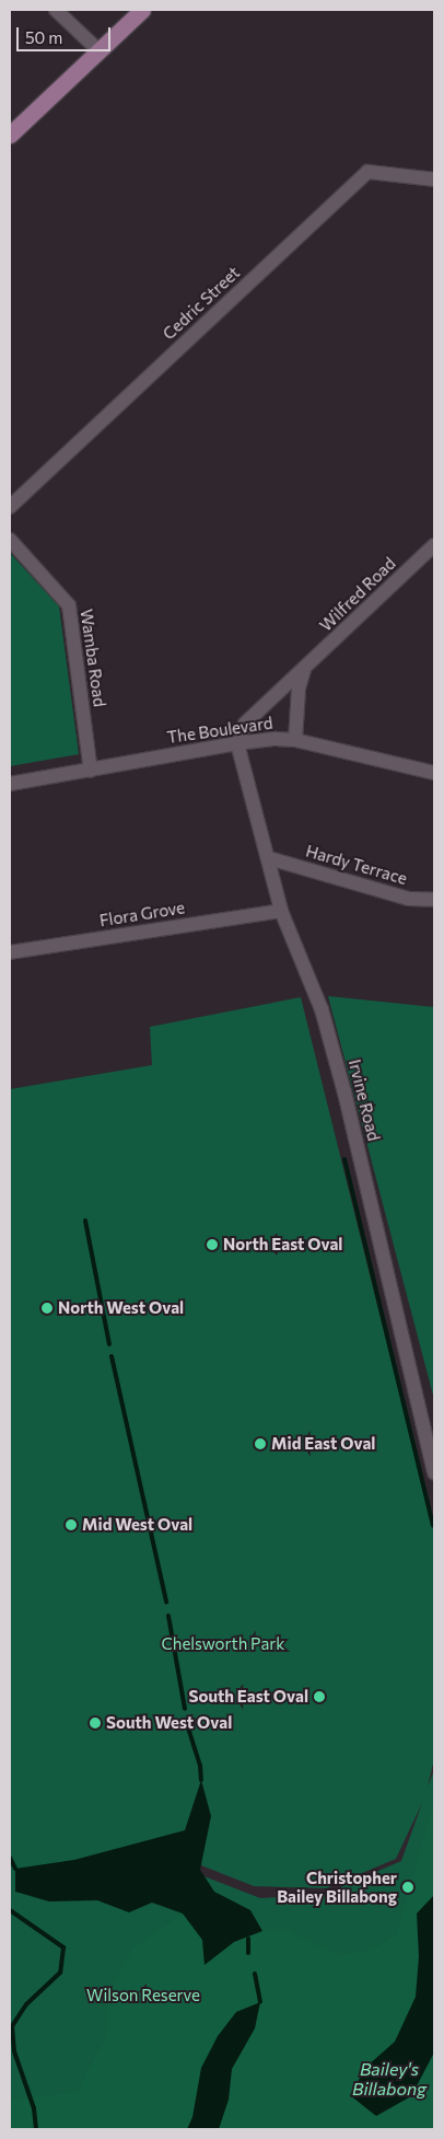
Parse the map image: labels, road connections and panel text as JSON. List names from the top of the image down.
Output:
{
  "streets": {
    "street": [
      "Cedric Street",
      "Wilfred Road",
      "Wamba Road",
      "The Boulevard",
      "Hardy Terrace",
      "Flora Grove",
      "Irvine Road"
    ]
  },
  "crossings": [
    ["Wilfred Road", "The Boulevard"],
    ["Wilfred Road", "Irvine Road"],
    ["Wamba Road", "The Boulevard"],
    ["The Boulevard", "Irvine Road"],
    ["Hardy Terrace", "Irvine Road"],
    ["Flora Grove", "Irvine Road"]
  ],
  "water": ["Bailey's Billabong"],
  "parks": ["Chelsworth Park", "Wilson Reserve"],
  "places": [
    "North East Oval",
    "North West Oval",
    "Mid East Oval",
    "Mid West Oval",
    "South East Oval",
    "South West Oval",
    "Christopher Bailey Billabong"
  ],
  "scale_bar": "50 m"
}
